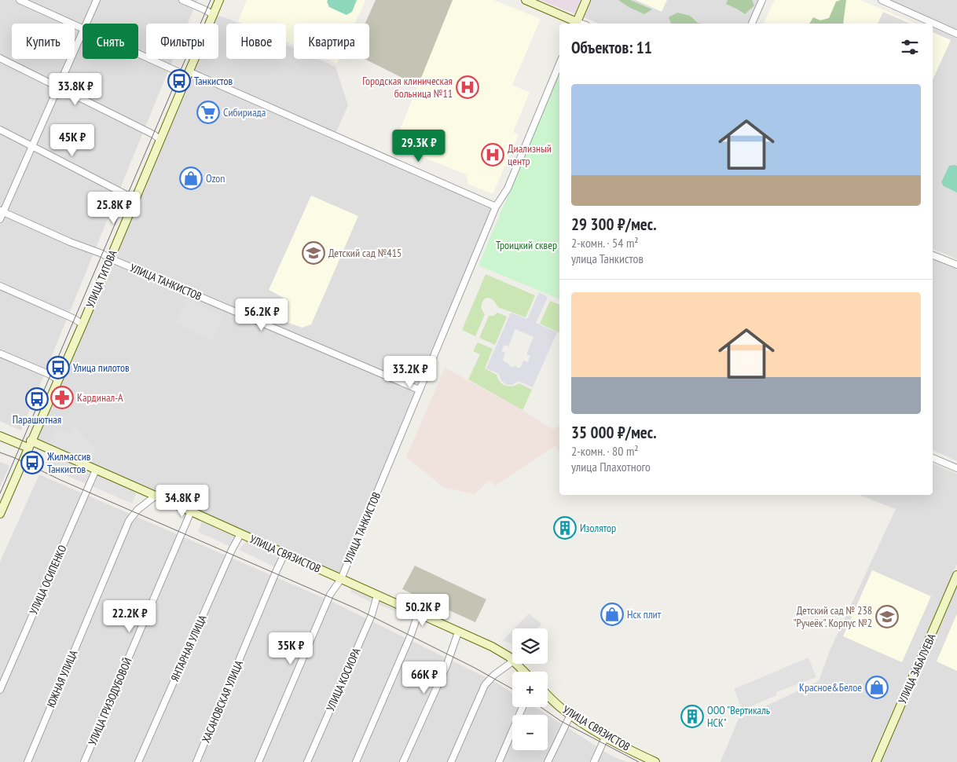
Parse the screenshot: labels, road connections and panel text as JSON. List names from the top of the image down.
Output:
{
  "streets": {
    "street": [
      "УЛИЦА ТИТОВА",
      "УЛИЦА ТАНКИСТОВ",
      "УЛИЦА СВЯЗИСТОВ",
      "УЛИЦА ОСИПЕНКО",
      "ЯНТАРНАЯ УЛИЦА",
      "УЛИЦА ЗАБАЛУЕВА",
      "ЮЖНАЯ УЛИЦА",
      "УЛИЦА КОСИОРА",
      "УЛИЦА ГРИЗОДУБОВОЙ",
      "ХАСАНОВСКАЯ УЛИЦА"
    ]
  },
  "crossings": [
    ["УЛИЦА ТИТОВА", "УЛИЦА ТАНКИСТОВ"],
    ["УЛИЦА ТИТОВА", "УЛИЦА СВЯЗИСТОВ"],
    ["УЛИЦА ТАНКИСТОВ", "УЛИЦА СВЯЗИСТОВ"],
    ["УЛИЦА СВЯЗИСТОВ", "УЛИЦА ОСИПЕНКО"],
    ["УЛИЦА СВЯЗИСТОВ", "ЯНТАРНАЯ УЛИЦА"],
    ["УЛИЦА СВЯЗИСТОВ", "ЮЖНАЯ УЛИЦА"],
    ["УЛИЦА СВЯЗИСТОВ", "УЛИЦА КОСИОРА"],
    ["УЛИЦА СВЯЗИСТОВ", "УЛИЦА ГРИЗОДУБОВОЙ"],
    ["УЛИЦА СВЯЗИСТОВ", "ХАСАНОВСКАЯ УЛИЦА"]
  ],
  "parks": ["Троицкий сквер"],
  "places": {
    "bus stop": [
      "Танкистов",
      "Улица пилотов",
      "Парашютная",
      "Жилмассив Танкистов"
    ],
    "hospital": ["Городская клиническая больница №11", "Диализный центр"],
    "supermarket": ["Сибириада"],
    "shop": ["Ozon", "Нск плит", "Красное&Белое"],
    "school or university": ["Детский сад №415", "Детский сад № 238 \"Ручеёк\". Корпус №2"],
    "pharmacy": ["Кардинал-А"],
    "building": ["Изолятор", "ООО \"Вертикаль НСК\""]
  },
  "page": {
    "chip": [
      "Купить",
      "Снять",
      "Фильтры",
      "Новое",
      "Квартира"
    ],
    "heading": "Объектов: 11",
    "list": [
      {
        "name": "29 300 ₽/мес.",
        "note": "2-комн. · 54 m² · улица Танкистов"
      },
      {
        "name": "35 000 ₽/мес.",
        "note": "2-комн. · 80 m² · улица Плахотного"
      }
    ],
    "price": [
      "33.8K ₽",
      "45K ₽",
      "29.3K ₽",
      "25.8K ₽",
      "56.2K ₽",
      "33.2K ₽",
      "34.8K ₽",
      "50.2K ₽",
      "22.2K ₽",
      "35K ₽",
      "66K ₽"
    ],
    "map_buttons": ["+", "−"]
  }
}
